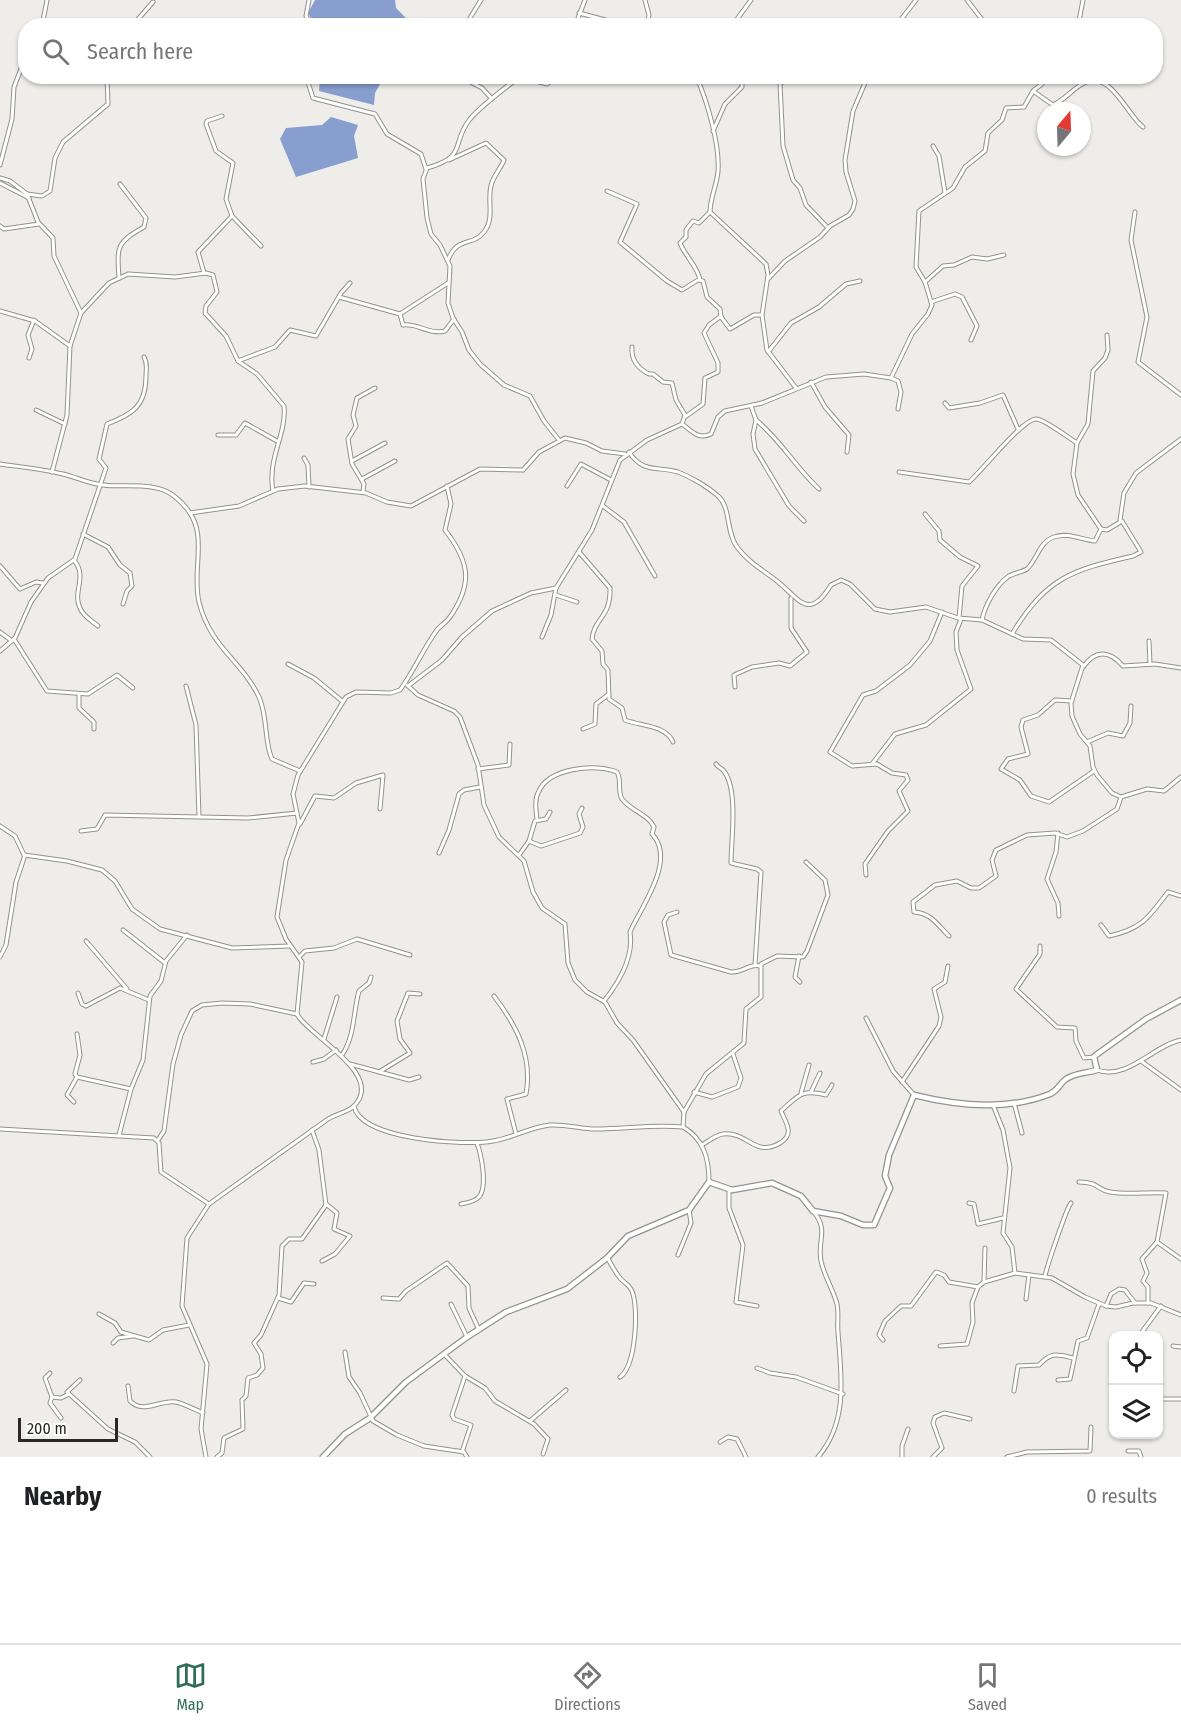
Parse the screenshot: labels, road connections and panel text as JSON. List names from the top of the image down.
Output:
{
  "scale_bar": "200 m",
  "north": "top",
  "page": {
    "search": "Search here",
    "scale": "200 m",
    "heading": ["Nearby", "0 results"],
    "nav": ["Map", "Directions", "Saved"]
  }
}
